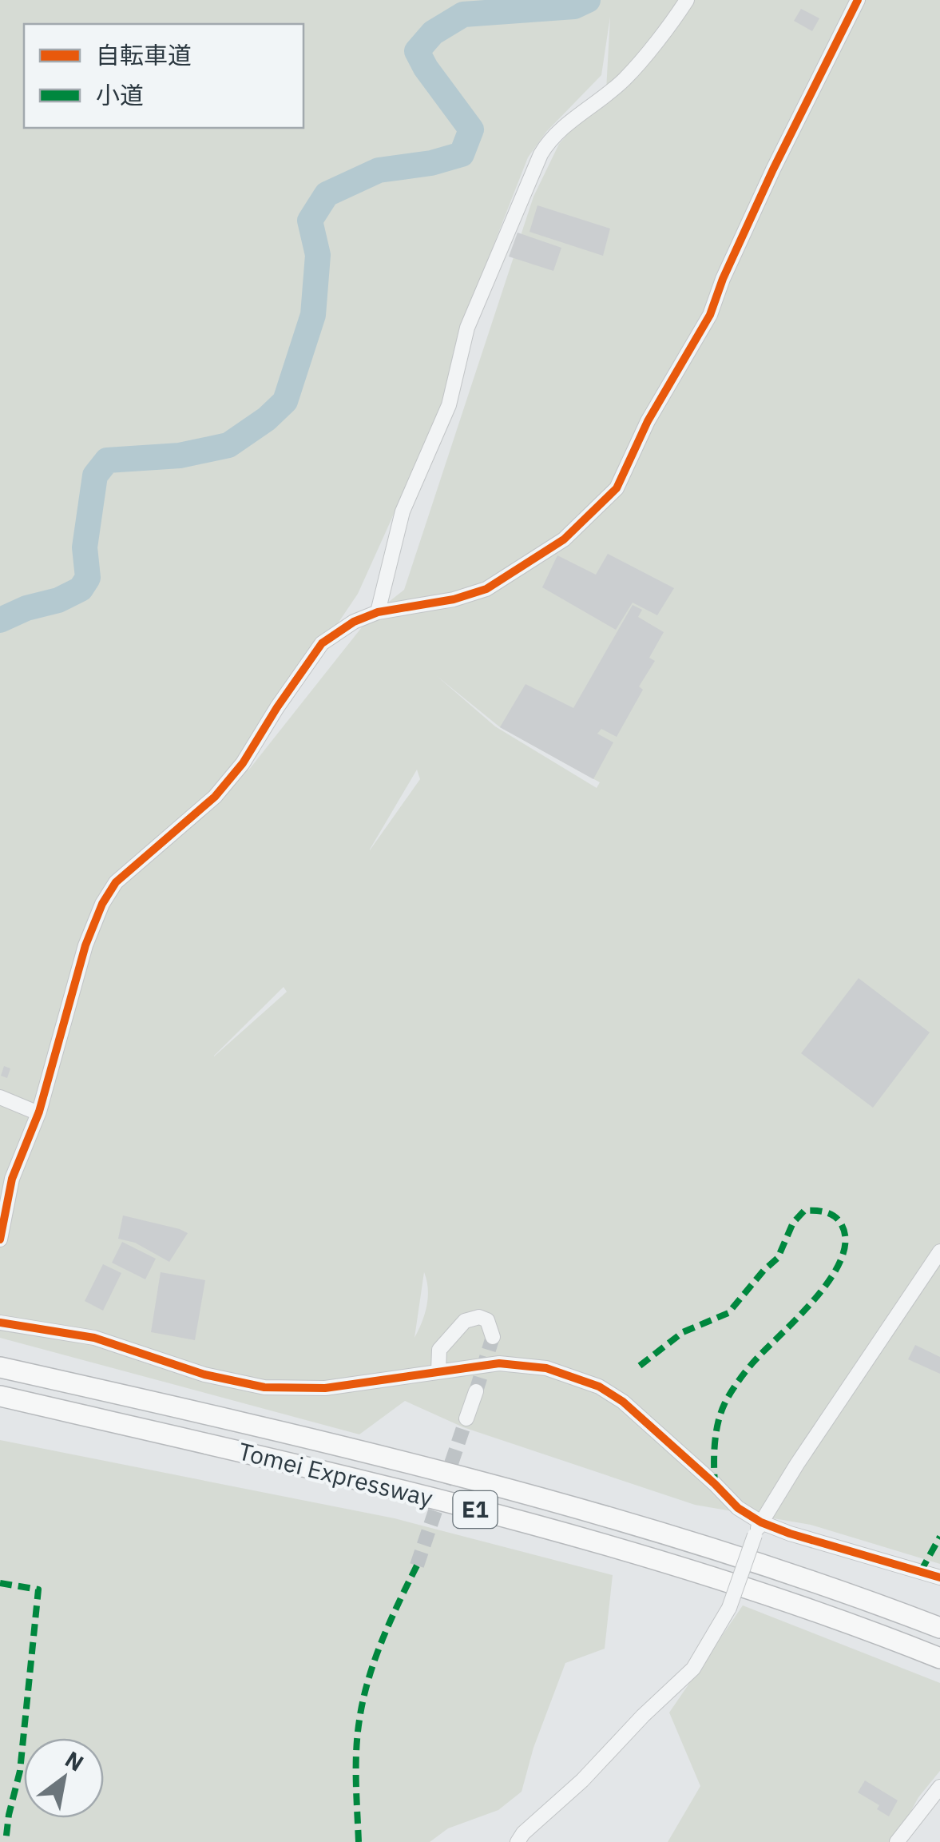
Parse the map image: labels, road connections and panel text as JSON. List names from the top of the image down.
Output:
{
  "streets": {
    "highway": ["Tomei Expressway", "E1"]
  },
  "legend": ["自転車道", "小道"],
  "north": "top right"
}
